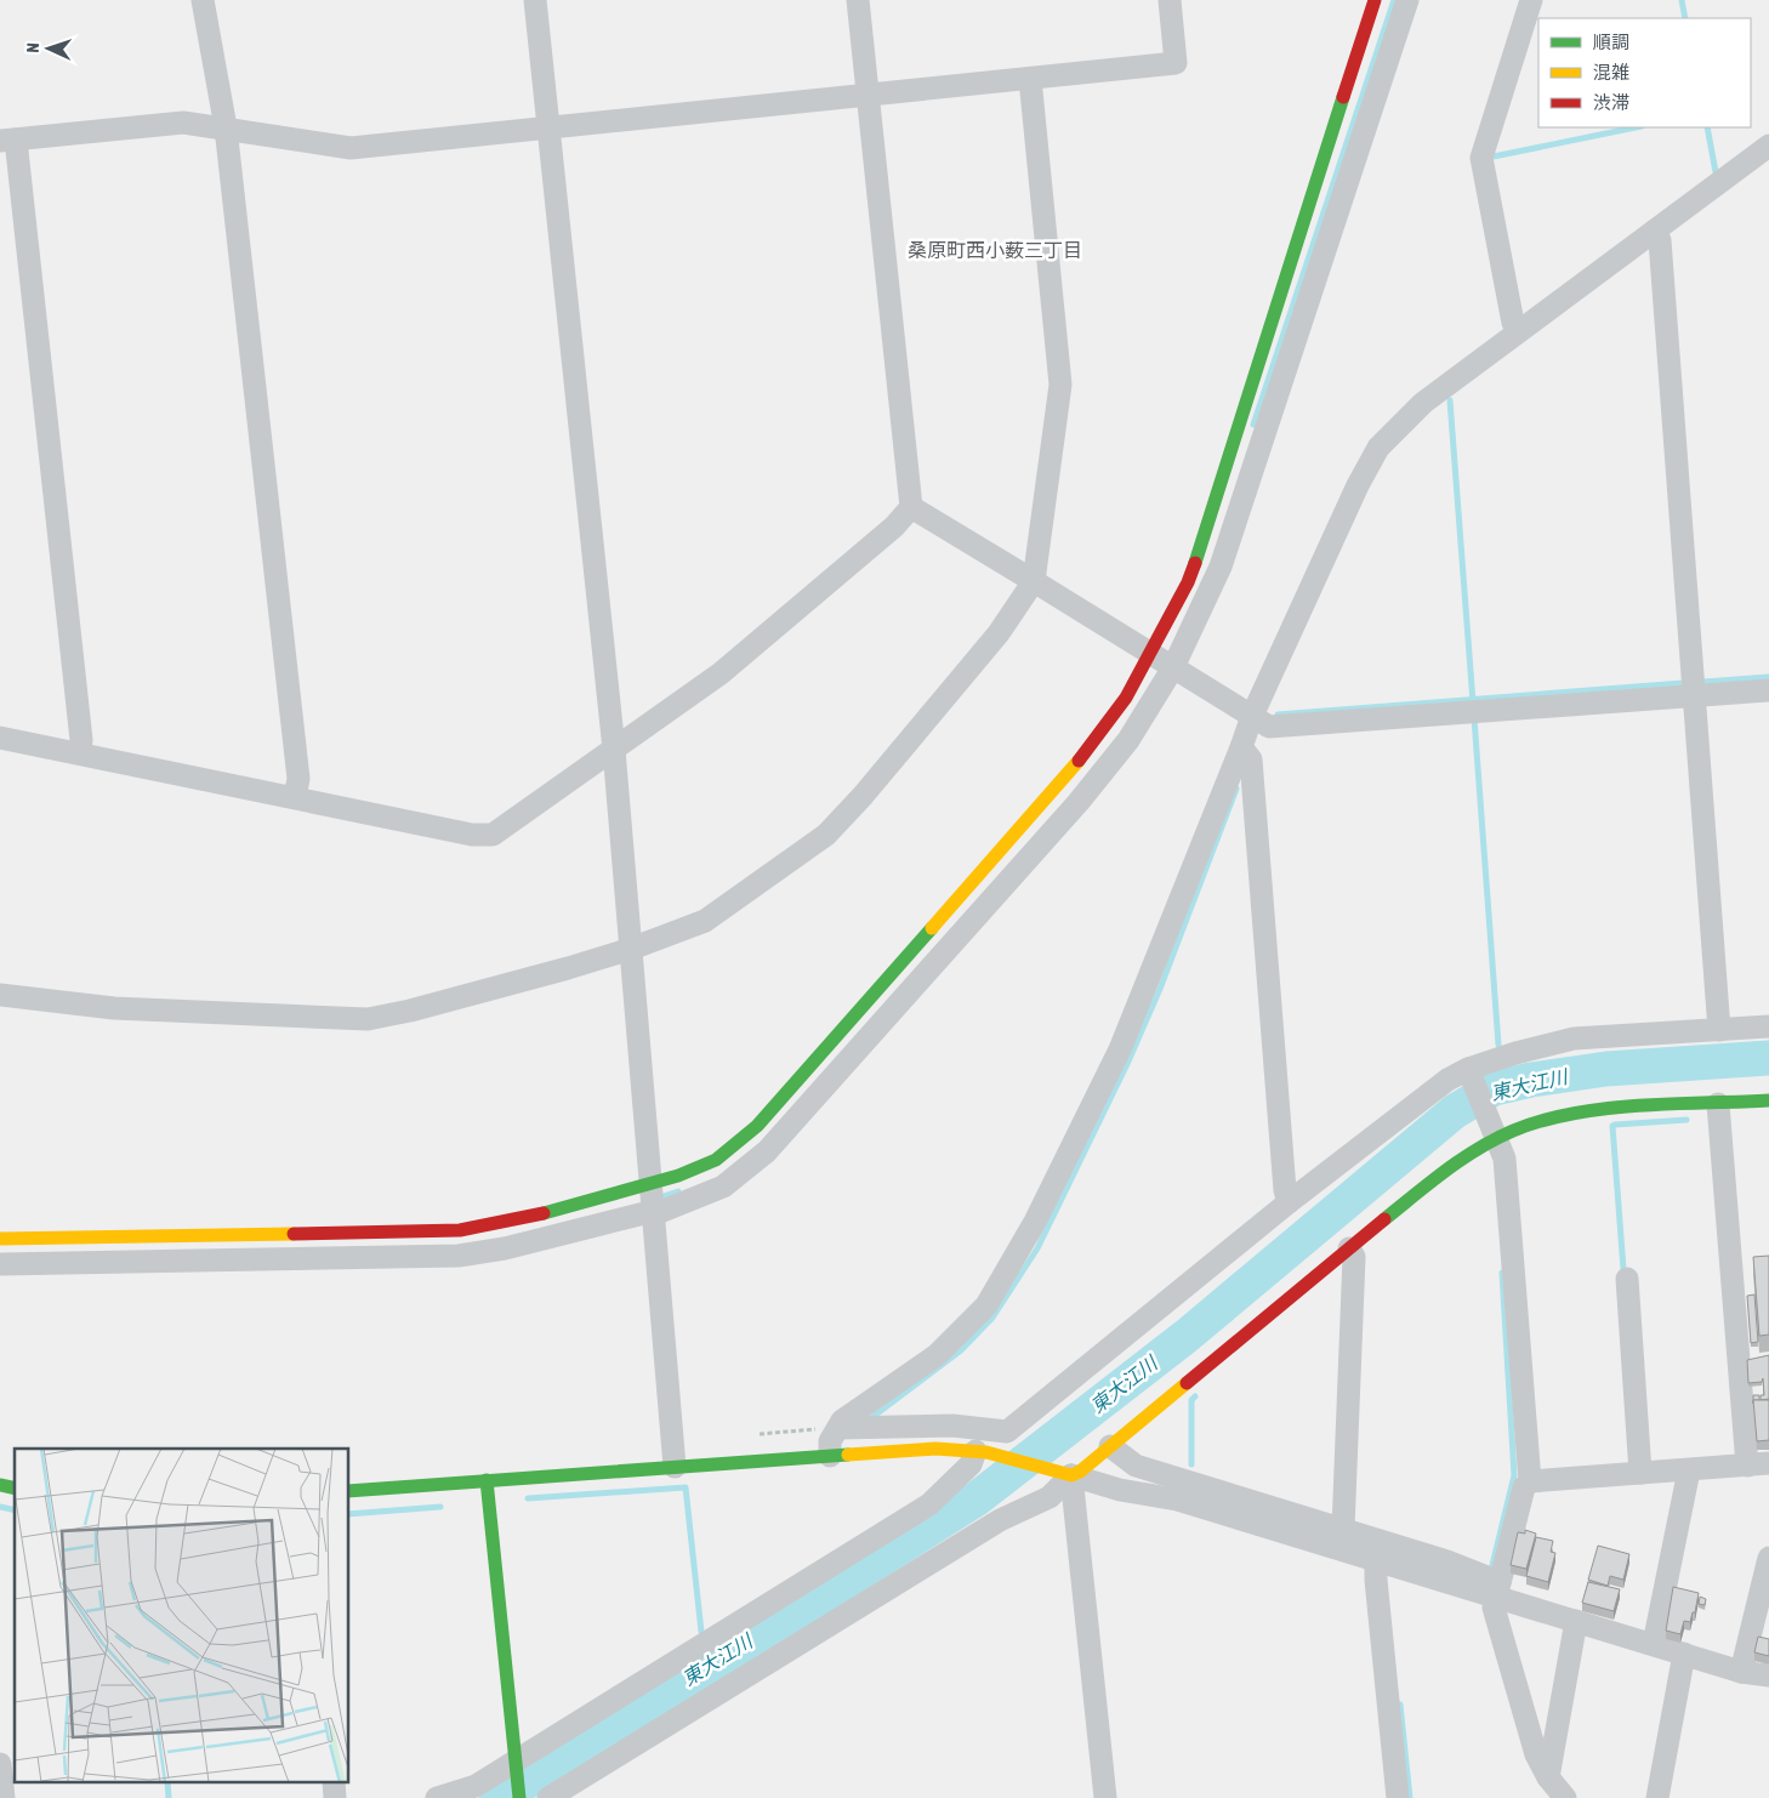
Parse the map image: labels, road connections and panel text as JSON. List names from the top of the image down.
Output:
{
  "districts": ["桑原町西小薮三丁目"],
  "water": ["東大江川"],
  "legend": ["順調", "混雑", "渋滞"],
  "north": "left"
}
